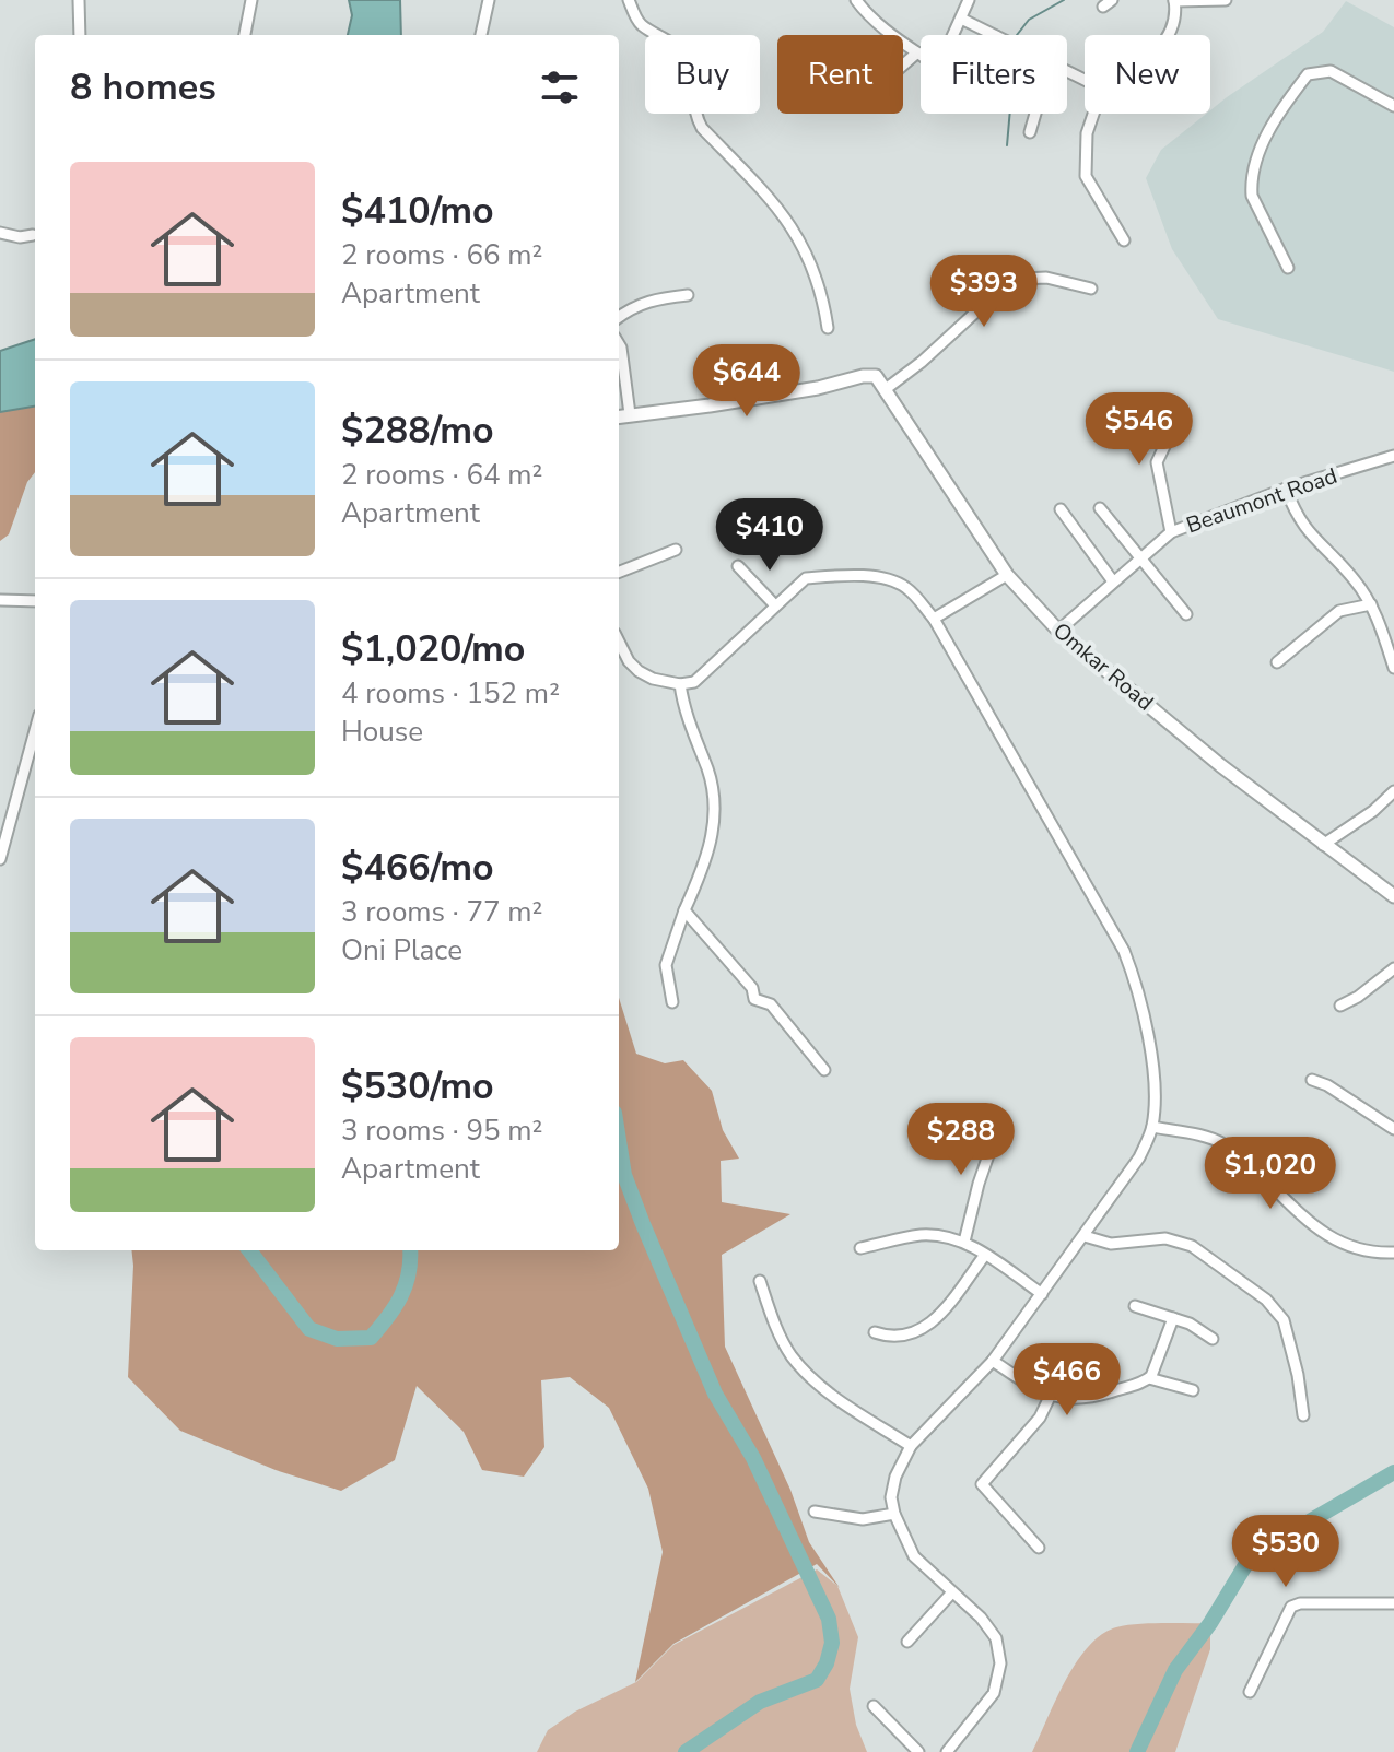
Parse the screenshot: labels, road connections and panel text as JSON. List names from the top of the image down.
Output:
{
  "streets": {
    "street": ["Beaumont Road", "Omkar Road"]
  },
  "crossings": [
    ["Beaumont Road", "Omkar Road"]
  ],
  "page": {
    "chip": [
      "Buy",
      "Rent",
      "Filters",
      "New"
    ],
    "heading": "8 homes",
    "list": [
      {
        "name": "$410/mo",
        "note": "2 rooms · 66 m² · Apartment"
      },
      {
        "name": "$288/mo",
        "note": "2 rooms · 64 m² · Apartment"
      },
      {
        "name": "$1,020/mo",
        "note": "4 rooms · 152 m² · House"
      },
      {
        "name": "$466/mo",
        "note": "3 rooms · 77 m² · Oni Place"
      },
      {
        "name": "$530/mo",
        "note": "3 rooms · 95 m² · Apartment"
      }
    ],
    "price": [
      "$393",
      "$644",
      "$546",
      "$410",
      "$288",
      "$1,020",
      "$466",
      "$530"
    ]
  }
}
